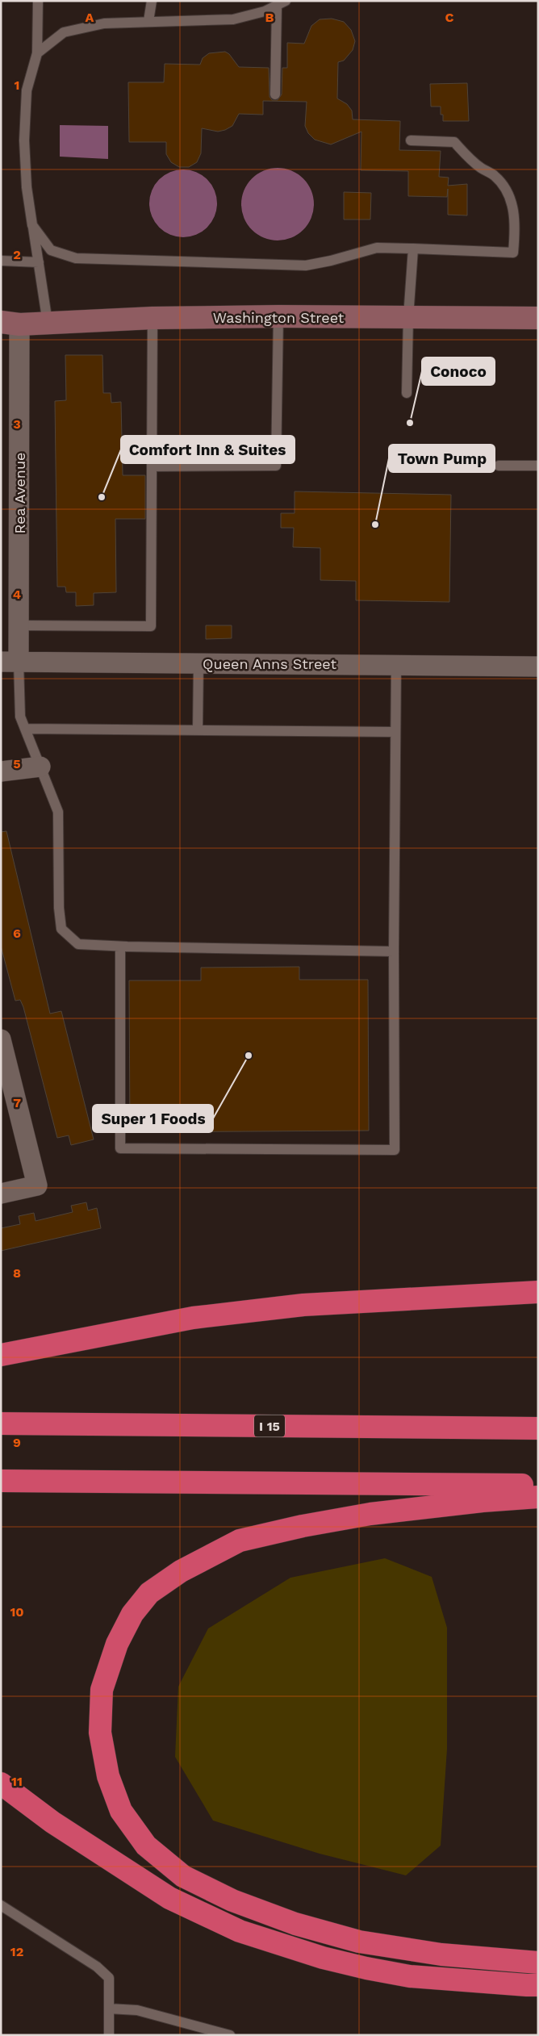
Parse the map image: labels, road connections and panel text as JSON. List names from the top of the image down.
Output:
{
  "streets": {
    "highway": ["I 15"],
    "street": ["Washington Street", "Rea Avenue", "Queen Anns Street"]
  },
  "crossings": [
    ["Washington Street", "Rea Avenue"],
    ["Rea Avenue", "Queen Anns Street"]
  ],
  "places": [
    "Conoco",
    "Comfort Inn & Suites",
    "Town Pump",
    "Super 1 Foods"
  ],
  "grid": {
    "columns": ["A", "B", "C"],
    "rows": [
      "1",
      "2",
      "3",
      "4",
      "5",
      "6",
      "7",
      "8",
      "9",
      "10",
      "11",
      "12"
    ]
  }
}
